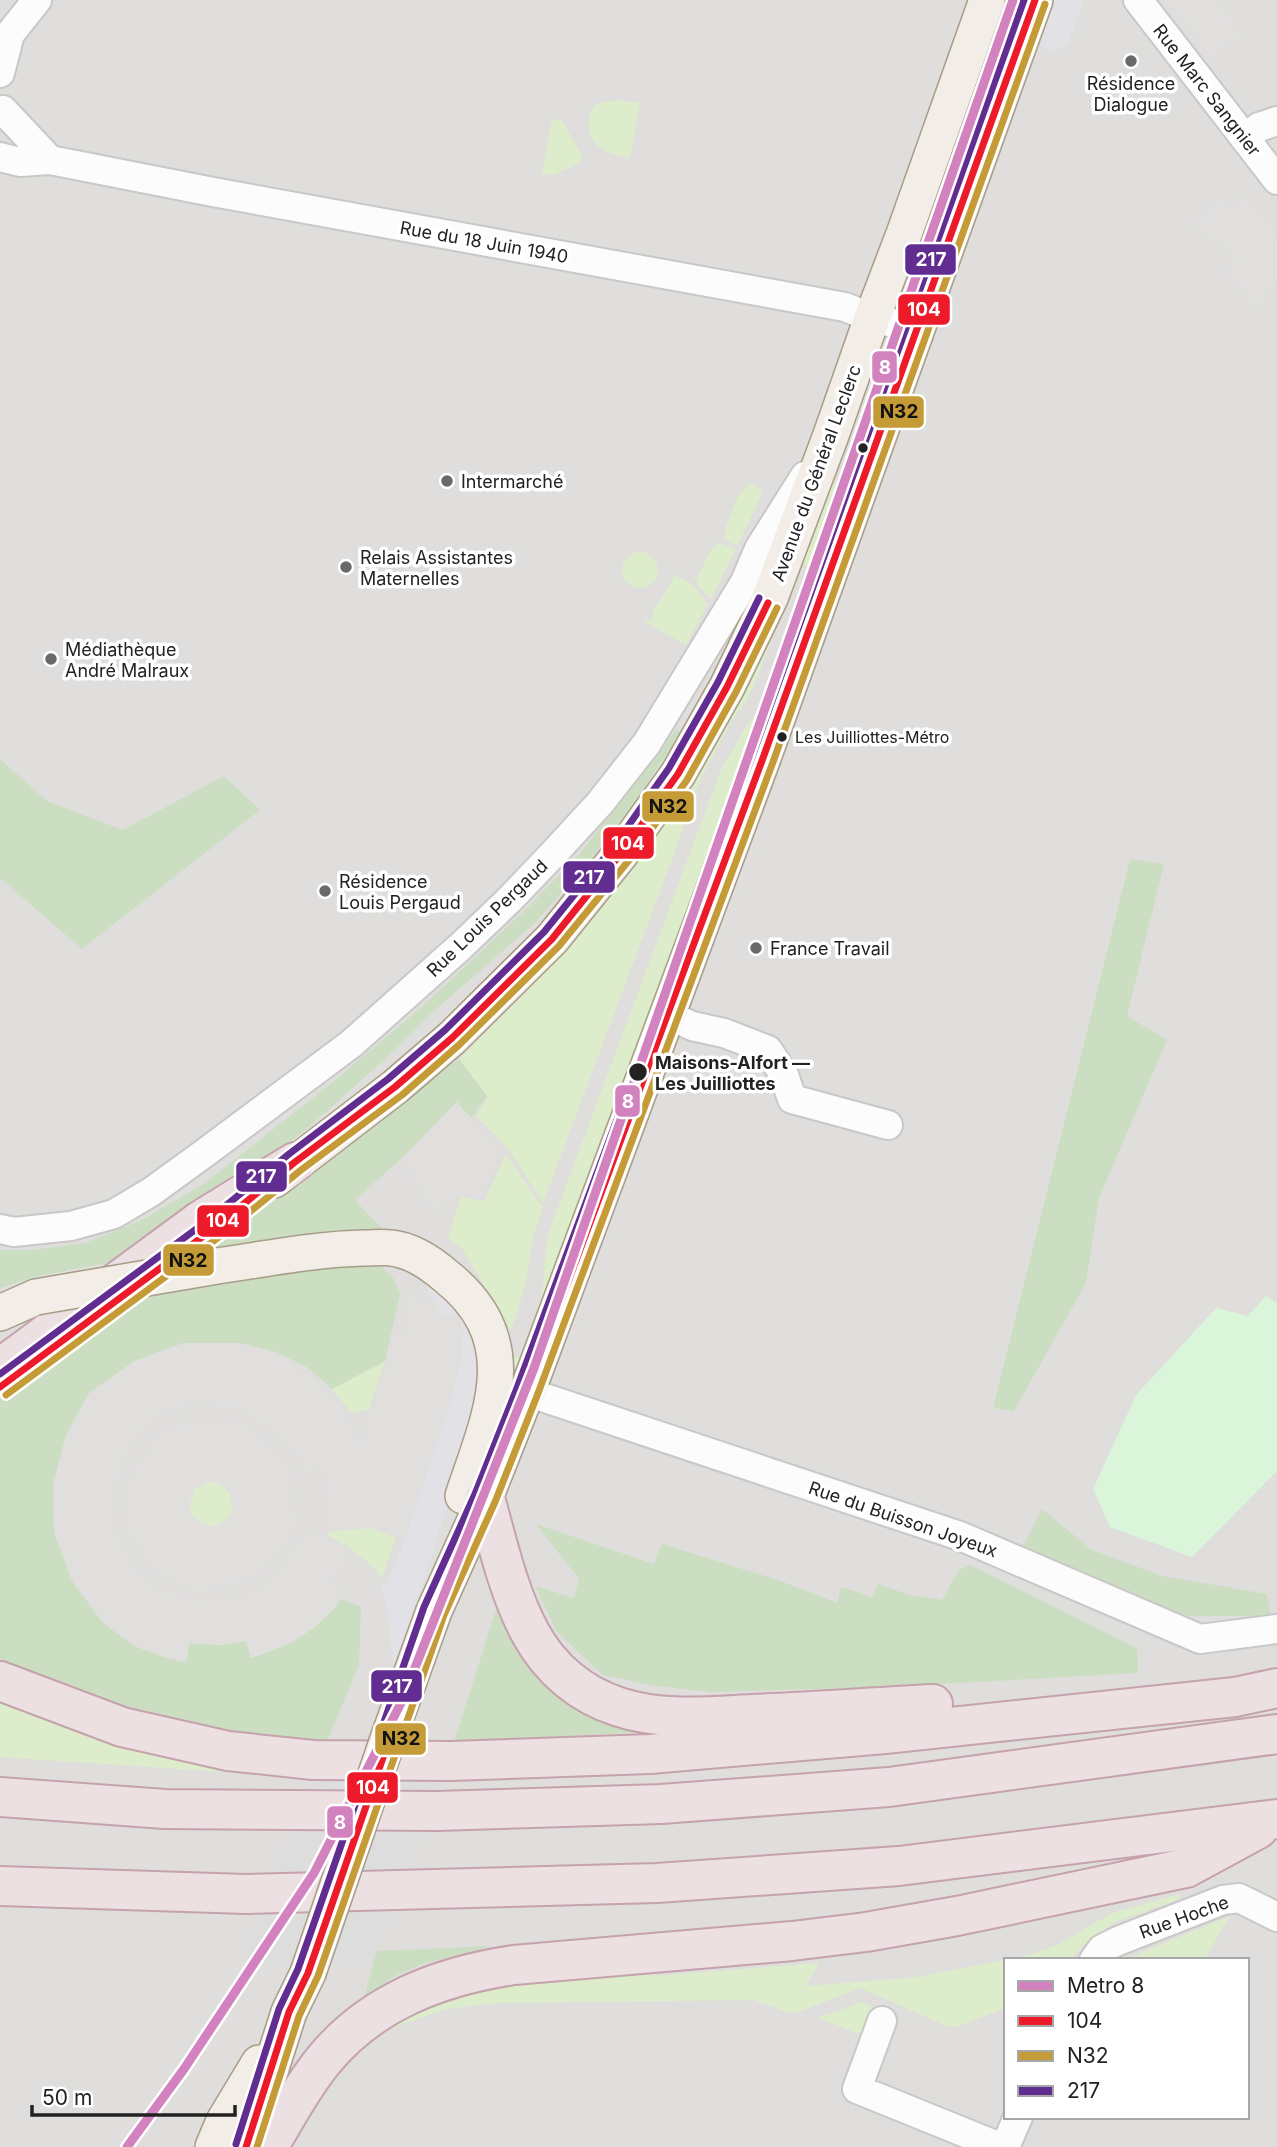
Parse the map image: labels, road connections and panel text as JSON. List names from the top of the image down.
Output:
{
  "streets": {
    "main road": ["Avenue du Général Leclerc"],
    "street": [
      "Rue Marc Sangnier",
      "Rue du 18 Juin 1940",
      "Rue Louis Pergaud",
      "Rue du Buisson Joyeux",
      "Rue Hoche"
    ]
  },
  "crossings": [
    ["Rue du 18 Juin 1940", "Avenue du Général Leclerc"],
    ["Avenue du Général Leclerc", "Rue Louis Pergaud"]
  ],
  "places": [
    "Résidence Dialogue",
    "Intermarché",
    "Relais Assistantes Maternelles",
    "Médiathèque André Malraux",
    "Les Juilliottes-Métro",
    "Résidence Louis Pergaud",
    "France Travail",
    "Maisons-Alfort — Les Juilliottes"
  ],
  "lines": [
    "metro line 8",
    "transit line 104",
    "transit line 217",
    "transit line N32"
  ],
  "legend": [
    "Metro 8",
    "104",
    "N32",
    "217"
  ],
  "scale_bar": "50 m"
}
